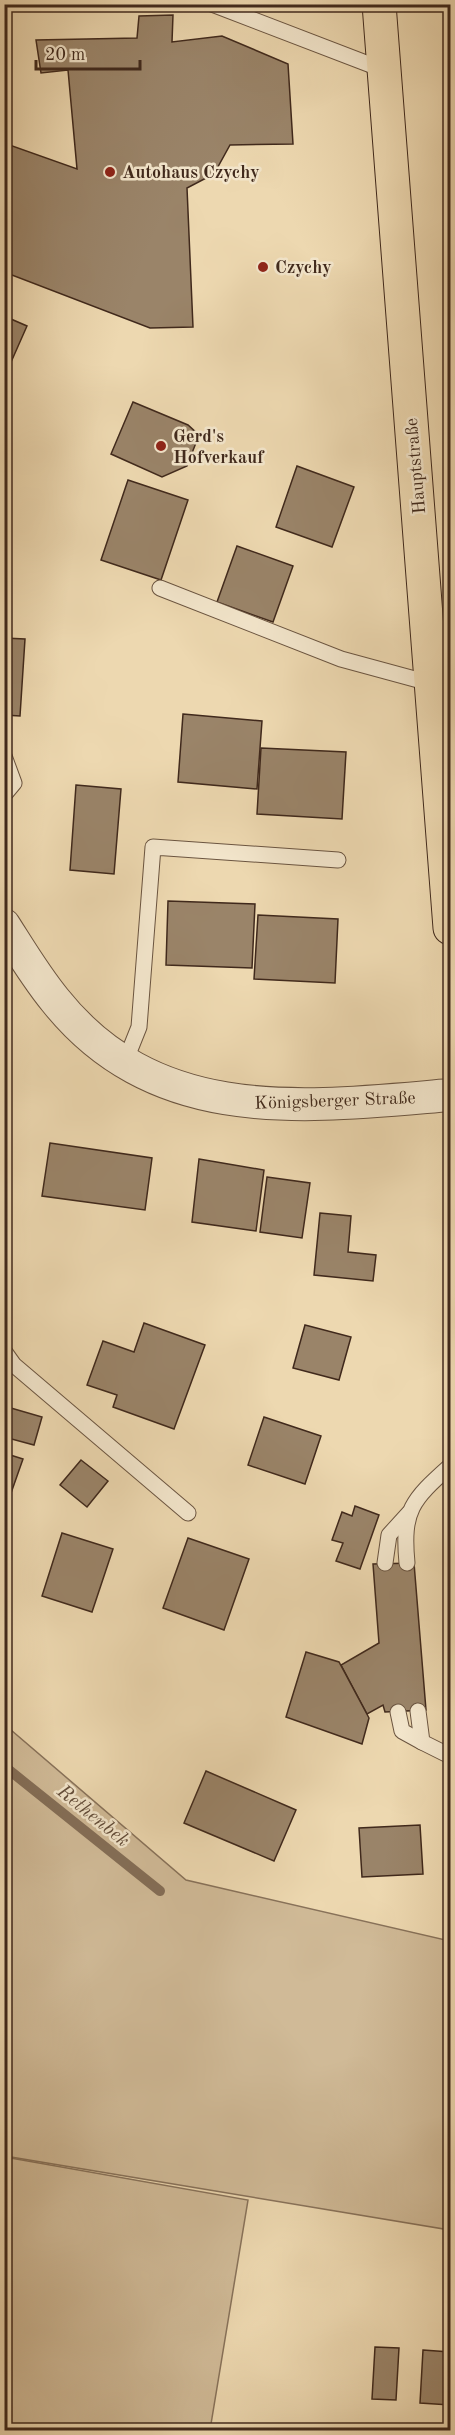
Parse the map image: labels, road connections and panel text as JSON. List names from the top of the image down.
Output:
{
  "streets": {
    "main road": ["Hauptstraße"],
    "street": ["Königsberger Straße"]
  },
  "water": ["Rethenbek"],
  "places": ["Autohaus Czychy", "Czychy", "Gerd's Hofverkauf"],
  "scale_bar": "20 m"
}
